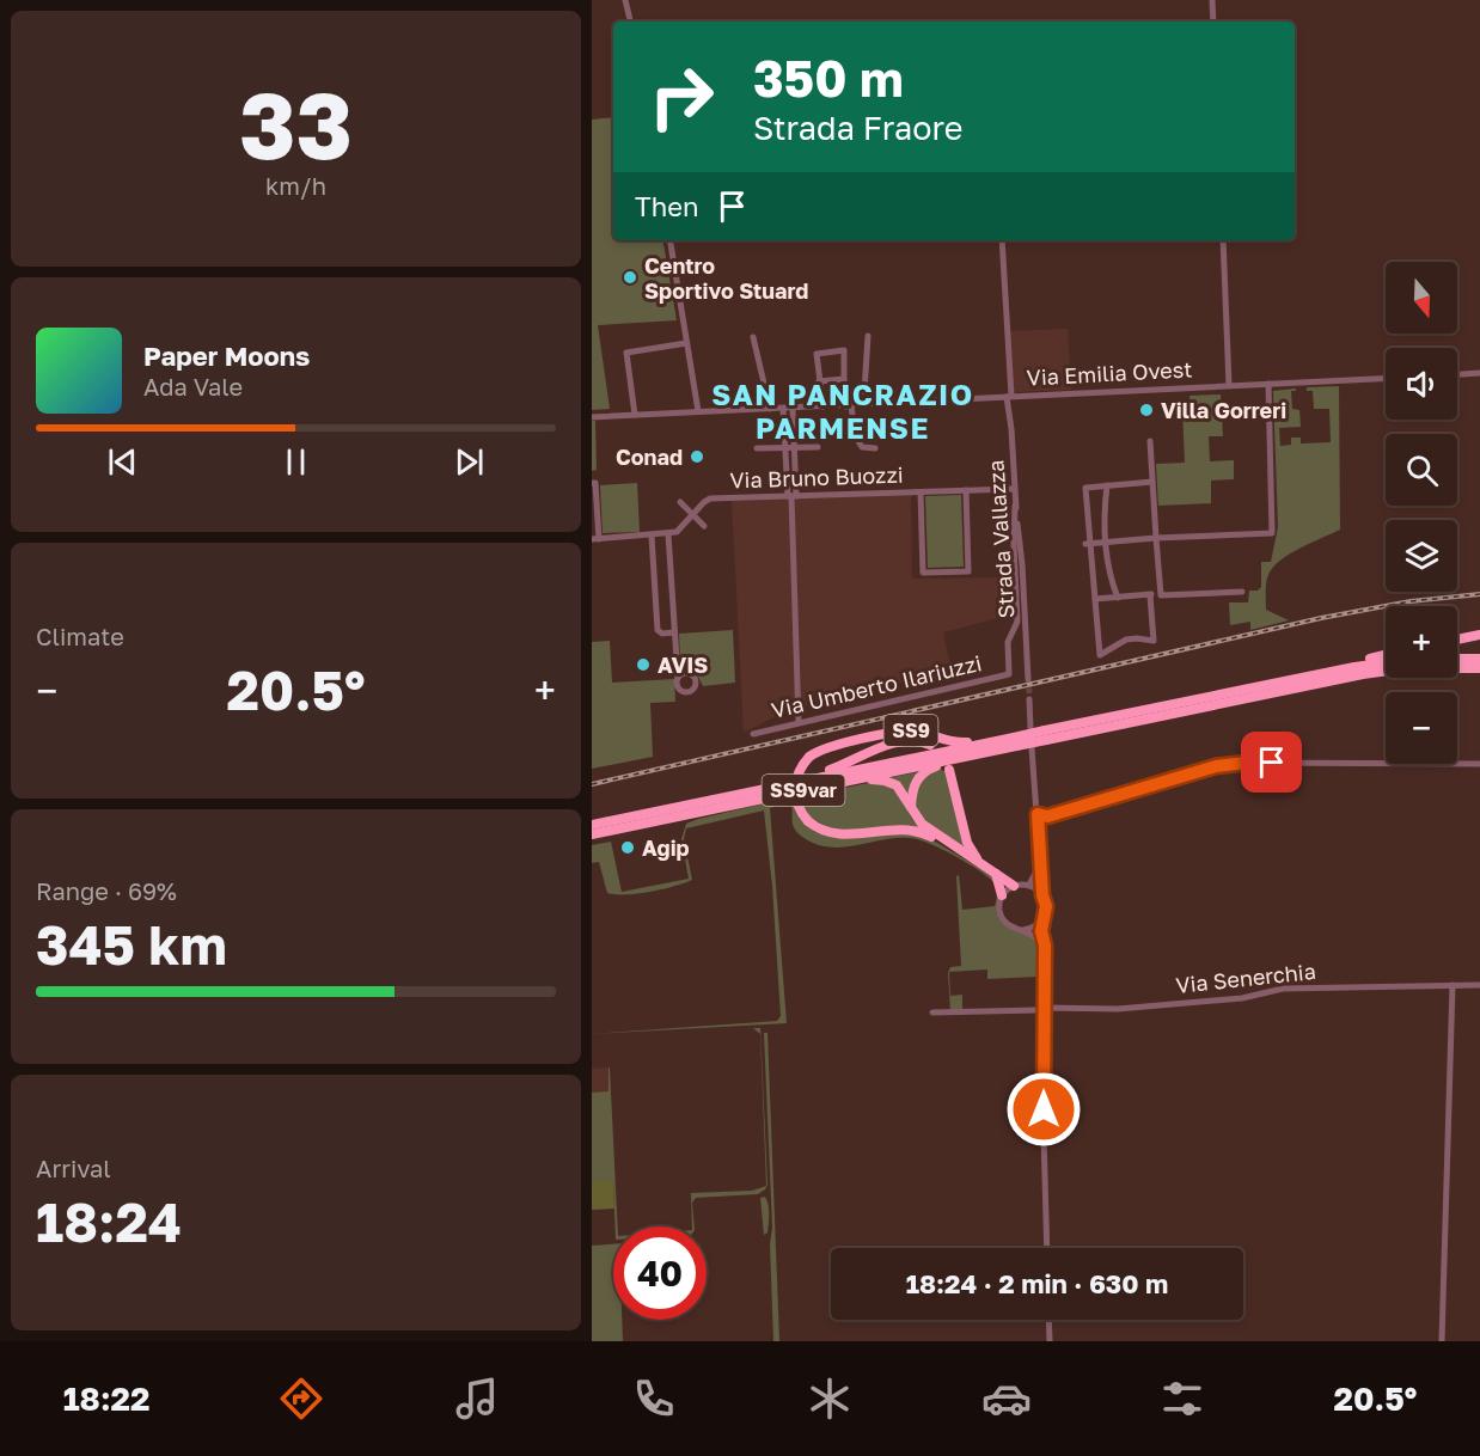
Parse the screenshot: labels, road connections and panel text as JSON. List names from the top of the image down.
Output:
{
  "streets": {
    "highway": ["SS9", "SS9var"],
    "street": [
      "Via Emilia Ovest",
      "Via Bruno Buozzi",
      "Strada Vallazza",
      "Via Umberto Ilariuzzi",
      "Via Senerchia"
    ]
  },
  "crossings": [
    ["Via Emilia Ovest", "Strada Vallazza"],
    ["Via Bruno Buozzi", "Strada Vallazza"],
    ["Strada Vallazza", "Via Umberto Ilariuzzi"],
    ["SS9", "SS9var"]
  ],
  "districts": ["SAN PANCRAZIO PARMENSE"],
  "places": [
    "Centro Sportivo Stuard",
    "Villa Gorreri",
    "Conad",
    "AVIS",
    "Agip"
  ],
  "north": "bottom",
  "page": {
    "tile": [
      ["33", "km/h"],
      "Climate",
      ["Range · 69%", "345 km"],
      ["Arrival", "18:24"]
    ],
    "turn": ["350 m", "Strada Fraore"],
    "then": "Then",
    "map_buttons": ["+", "−"],
    "song": ["Paper Moons", "Ada Vale"],
    "heat": ["−", "20.5°", "+"],
    "limit": "40",
    "trip": "18:24 · 2 min · 630 m",
    "tabs": ["18:22", "20.5°"]
  }
}
